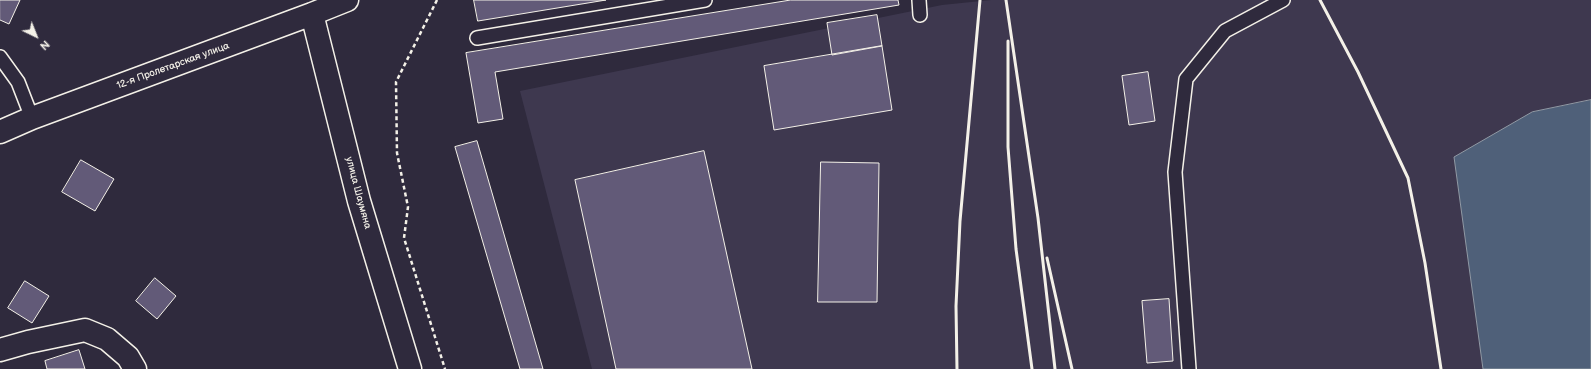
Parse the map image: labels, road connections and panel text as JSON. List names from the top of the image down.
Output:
{
  "streets": {
    "main road": ["12-я Пролетарская улица", "улица Шаумяна"]
  },
  "crossings": [
    ["12-я Пролетарская улица", "улица Шаумяна"]
  ],
  "north": "bottom right"
}
